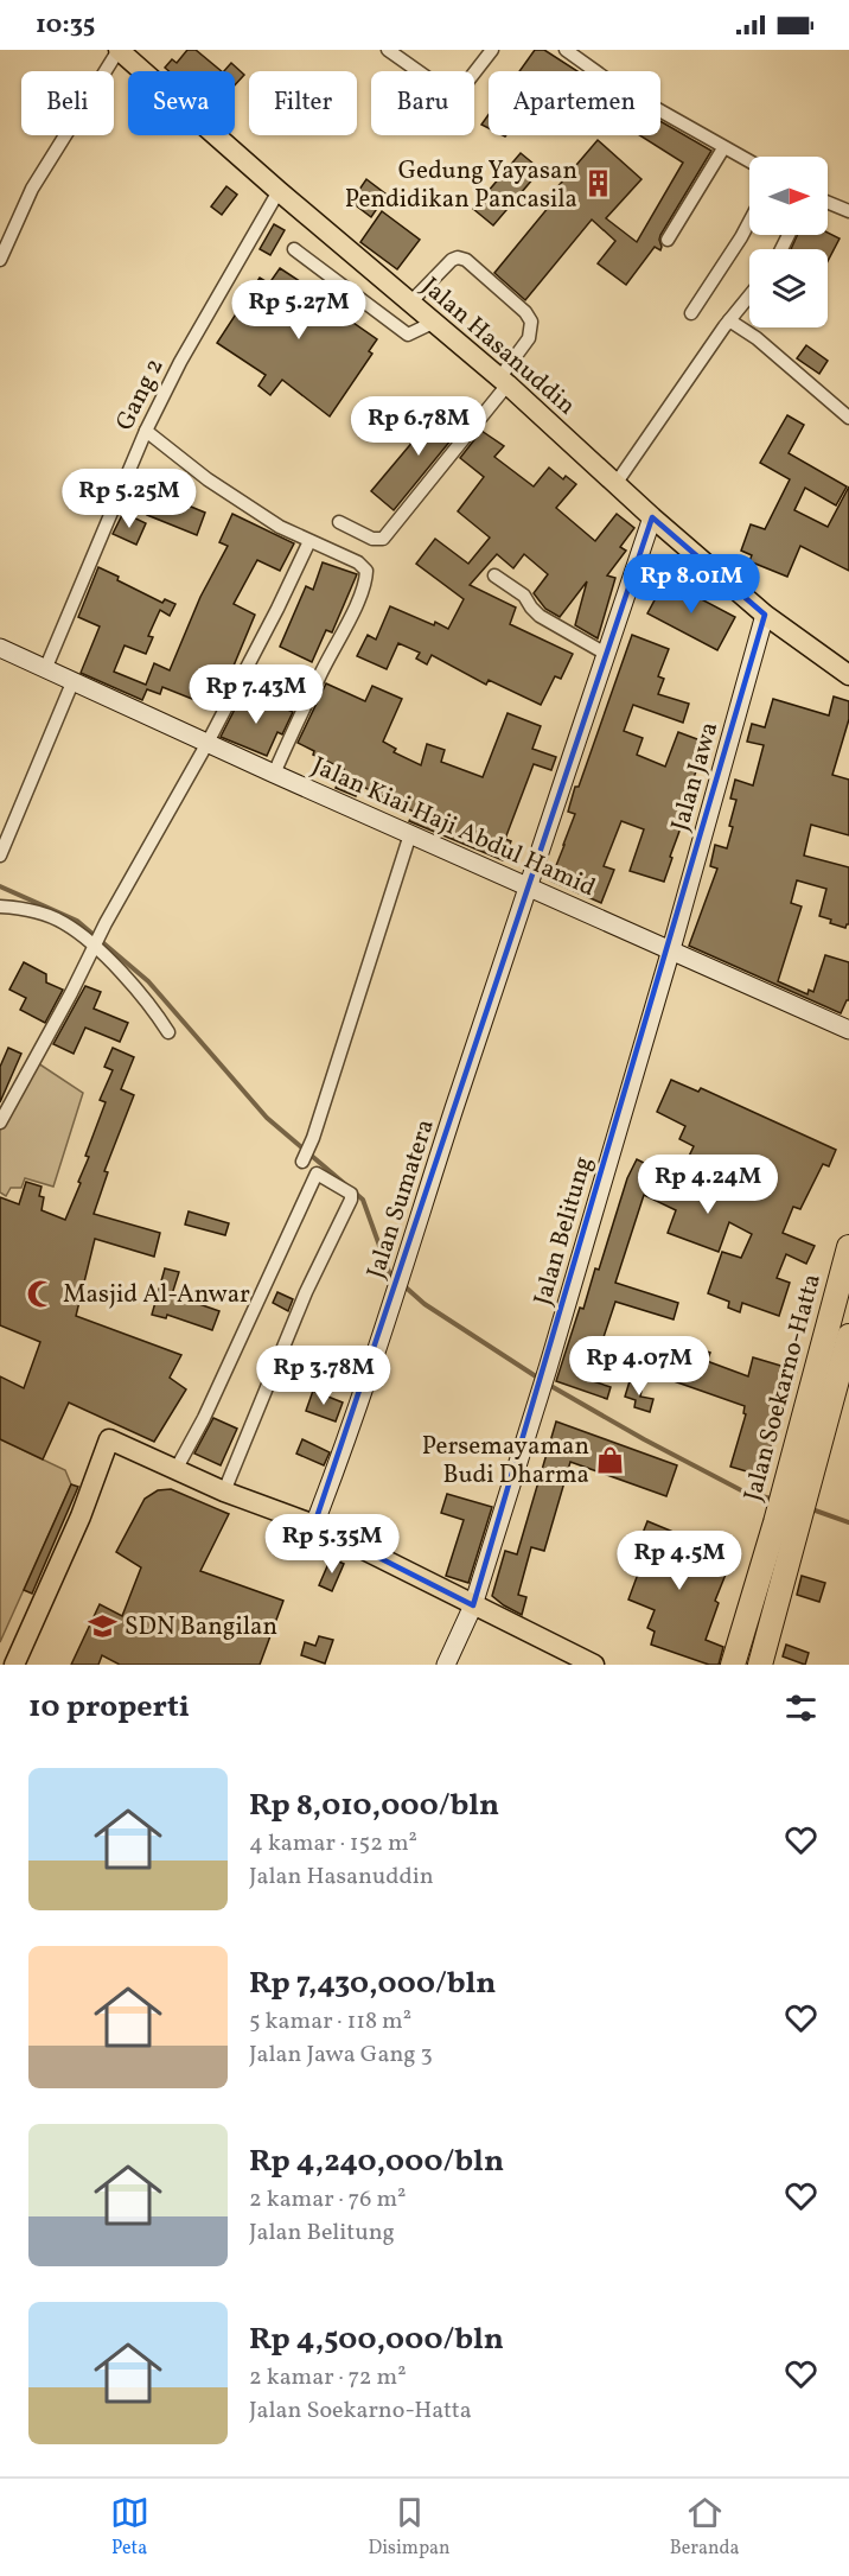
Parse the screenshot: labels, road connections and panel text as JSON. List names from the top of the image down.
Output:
{
  "streets": {
    "highway": ["Jalan Soekarno-Hatta"],
    "main road": ["Jalan Hasanuddin"],
    "street": [
      "Gang 2",
      "Jalan Jawa",
      "Jalan Kiai Haji Abdul Hamid",
      "Jalan Sumatera",
      "Jalan Belitung"
    ]
  },
  "crossings": [
    ["Jalan Hasanuddin", "Gang 2"],
    ["Jalan Hasanuddin", "Jalan Jawa"],
    ["Jalan Hasanuddin", "Jalan Sumatera"],
    ["Gang 2", "Jalan Kiai Haji Abdul Hamid"],
    ["Jalan Jawa", "Jalan Kiai Haji Abdul Hamid"],
    ["Jalan Jawa", "Jalan Belitung"],
    ["Jalan Kiai Haji Abdul Hamid", "Jalan Sumatera"],
    ["Jalan Kiai Haji Abdul Hamid", "Jalan Belitung"]
  ],
  "places": {
    "building": ["Gedung Yayasan Pendidikan Pancasila"],
    "mosque": ["Masjid Al-Anwar"],
    "shop": ["Persemayaman Budi Dharma"],
    "school or university": ["SDN Bangilan"]
  },
  "north": "right",
  "page": {
    "status": "10:35",
    "chip": [
      "Beli",
      "Sewa",
      "Filter",
      "Baru",
      "Apartemen"
    ],
    "price": [
      "Rp 5.27M",
      "Rp 6.78M",
      "Rp 5.25M",
      "Rp 8.01M",
      "Rp 7.43M",
      "Rp 4.24M",
      "Rp 4.07M",
      "Rp 3.78M",
      "Rp 5.35M",
      "Rp 4.5M"
    ],
    "heading": "10 properti",
    "list": [
      {
        "name": "Rp 8,010,000/bln",
        "note": "4 kamar · 152 m² · Jalan Hasanuddin"
      },
      {
        "name": "Rp 7,430,000/bln",
        "note": "5 kamar · 118 m² · Jalan Jawa Gang 3"
      },
      {
        "name": "Rp 4,240,000/bln",
        "note": "2 kamar · 76 m² · Jalan Belitung"
      },
      {
        "name": "Rp 4,500,000/bln",
        "note": "2 kamar · 72 m² · Jalan Soekarno-Hatta"
      }
    ],
    "tabs": ["Peta", "Disimpan", "Beranda"]
  }
}
